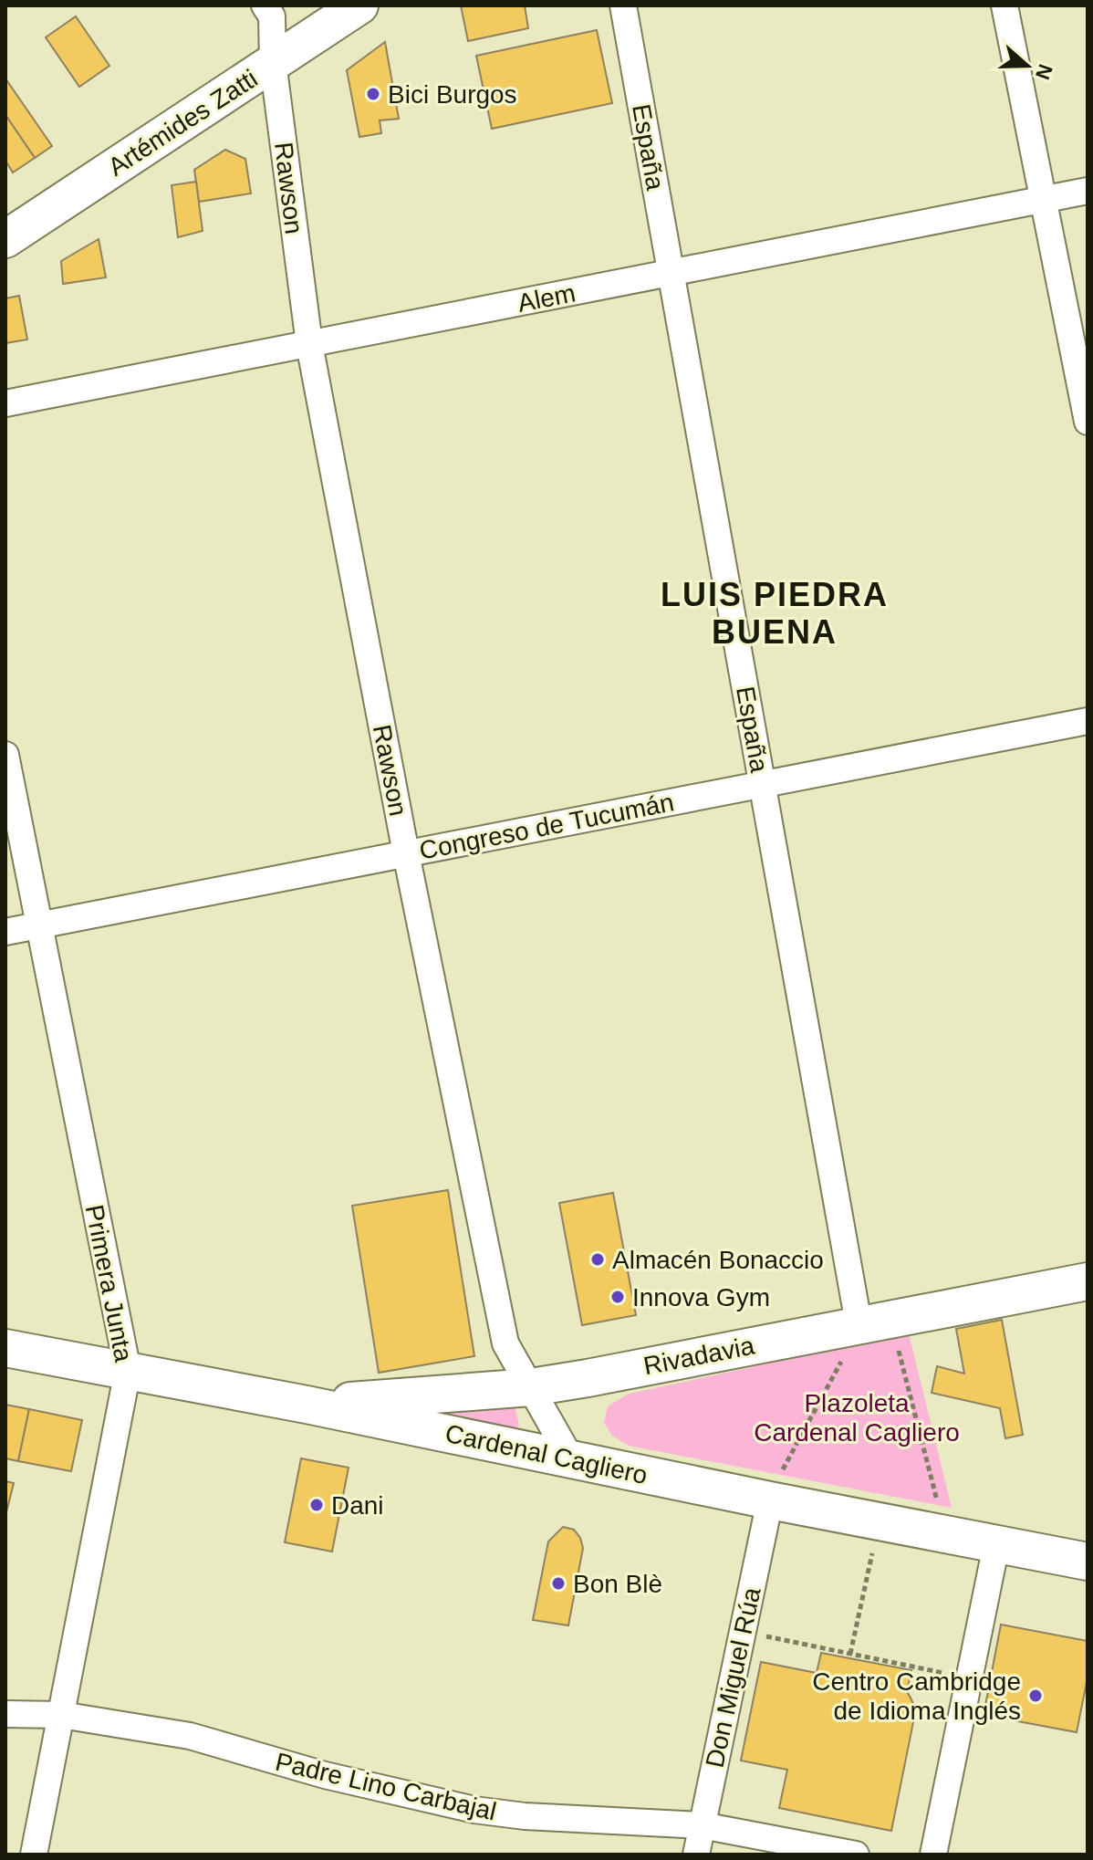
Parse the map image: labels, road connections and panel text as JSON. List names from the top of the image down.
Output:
{
  "streets": {
    "main road": ["Artémides Zatti", "Rivadavia", "Cardenal Cagliero"],
    "street": [
      "España",
      "Rawson",
      "Alem",
      "Congreso de Tucumán",
      "Primera Junta",
      "Don Miguel Rúa",
      "Padre Lino Carbajal"
    ]
  },
  "crossings": [
    ["Artémides Zatti", "Rawson"],
    ["España", "Alem"],
    ["España", "Congreso de Tucumán"],
    ["España", "Rivadavia"],
    ["Rawson", "Alem"],
    ["Rawson", "Congreso de Tucumán"],
    ["Rawson", "Rivadavia"],
    ["Rawson", "Cardenal Cagliero"],
    ["Congreso de Tucumán", "Primera Junta"],
    ["Primera Junta", "Cardenal Cagliero"],
    ["Primera Junta", "Padre Lino Carbajal"],
    ["Rivadavia", "Cardenal Cagliero"],
    ["Cardenal Cagliero", "Don Miguel Rúa"],
    ["Don Miguel Rúa", "Padre Lino Carbajal"]
  ],
  "districts": ["LUIS PIEDRA BUENA"],
  "parks": ["Plazoleta Cardenal Cagliero"],
  "places": [
    "Bici Burgos",
    "Almacén Bonaccio",
    "Innova Gym",
    "Dani",
    "Bon Blè",
    "Centro Cambridge de Idioma Inglés"
  ],
  "north": "right"
}
